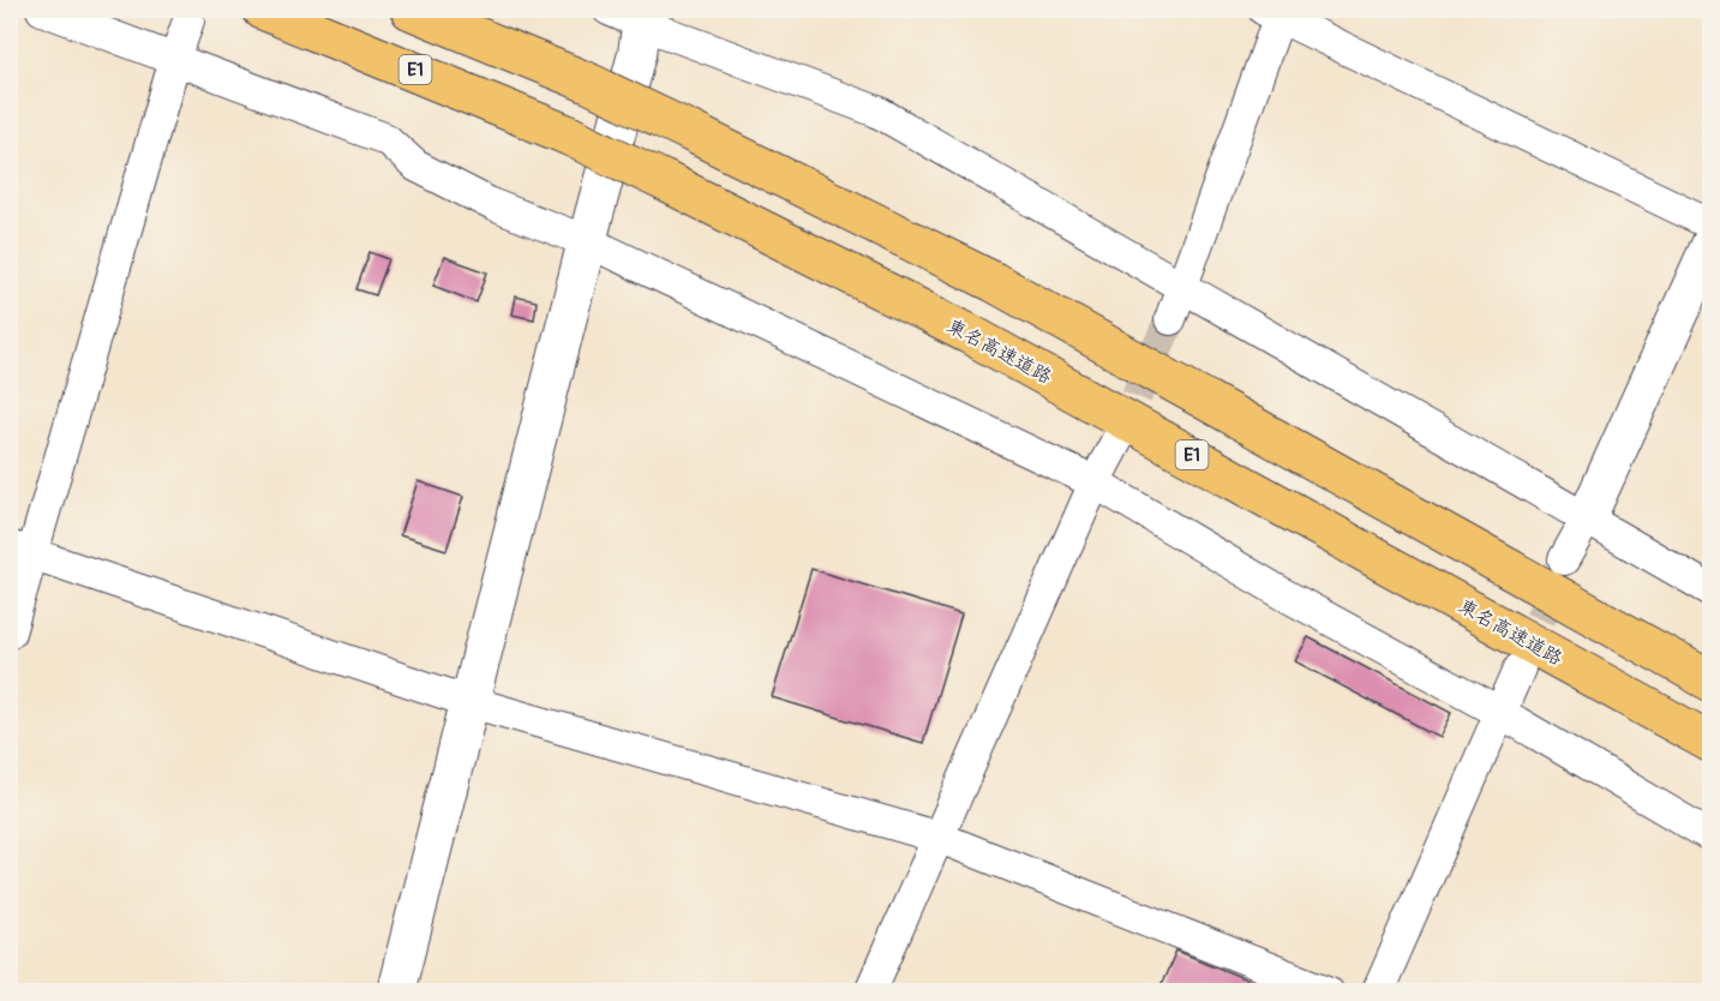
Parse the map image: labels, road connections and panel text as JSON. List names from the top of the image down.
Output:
{
  "streets": {
    "highway": ["E1", "東名高速道路"]
  }
}
